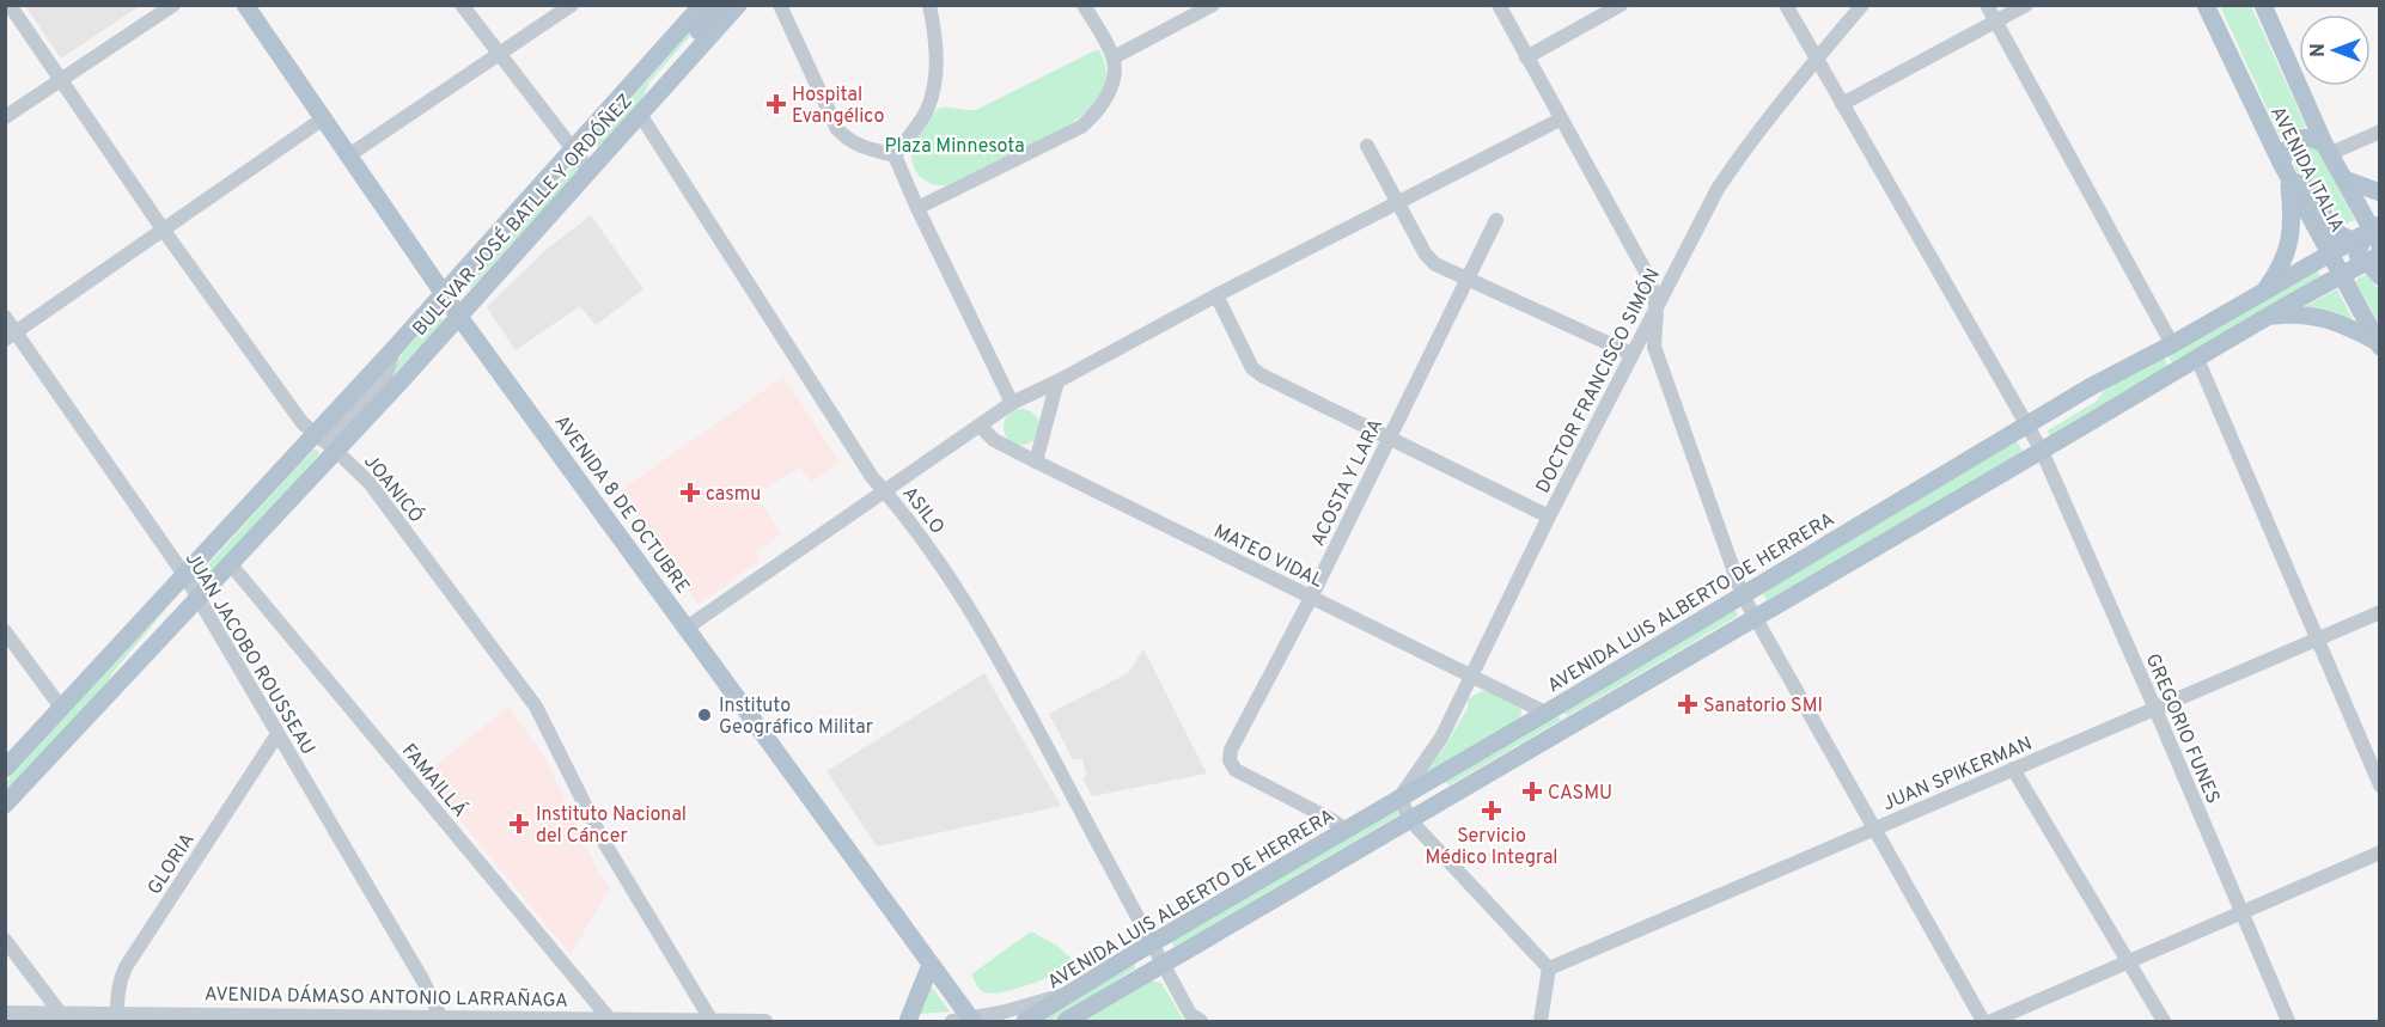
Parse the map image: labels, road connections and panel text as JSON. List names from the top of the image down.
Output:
{
  "streets": {
    "main road": [
      "AVENIDA ITALIA",
      "BULEVAR JOSÉ BATLLE Y ORDÓÑEZ",
      "AVENIDA 8 DE OCTUBRE",
      "AVENIDA LUIS ALBERTO DE HERRERA"
    ],
    "street": [
      "DOCTOR FRANCISCO SIMÓN",
      "ACOSTA Y LARA",
      "JOANICÓ",
      "ASILO",
      "MATEO VIDAL",
      "JUAN JACOBO ROUSSEAU",
      "GREGORIO FUNES",
      "JUAN SPIKERMAN",
      "FAMAILLÁ",
      "GLORIA",
      "AVENIDA DÁMASO ANTONIO LARRAÑAGA"
    ]
  },
  "crossings": [
    ["AVENIDA ITALIA", "AVENIDA LUIS ALBERTO DE HERRERA"],
    ["BULEVAR JOSÉ BATLLE Y ORDÓÑEZ", "JOANICÓ"],
    ["BULEVAR JOSÉ BATLLE Y ORDÓÑEZ", "AVENIDA 8 DE OCTUBRE"],
    ["BULEVAR JOSÉ BATLLE Y ORDÓÑEZ", "ASILO"],
    ["BULEVAR JOSÉ BATLLE Y ORDÓÑEZ", "JUAN JACOBO ROUSSEAU"],
    ["BULEVAR JOSÉ BATLLE Y ORDÓÑEZ", "FAMAILLÁ"],
    ["DOCTOR FRANCISCO SIMÓN", "MATEO VIDAL"],
    ["DOCTOR FRANCISCO SIMÓN", "AVENIDA LUIS ALBERTO DE HERRERA"],
    ["DOCTOR FRANCISCO SIMÓN", "GREGORIO FUNES"],
    ["ACOSTA Y LARA", "MATEO VIDAL"],
    ["ACOSTA Y LARA", "AVENIDA LUIS ALBERTO DE HERRERA"],
    ["JOANICÓ", "AVENIDA DÁMASO ANTONIO LARRAÑAGA"],
    ["ASILO", "AVENIDA LUIS ALBERTO DE HERRERA"],
    ["MATEO VIDAL", "AVENIDA LUIS ALBERTO DE HERRERA"],
    ["AVENIDA LUIS ALBERTO DE HERRERA", "GREGORIO FUNES"],
    ["JUAN JACOBO ROUSSEAU", "GLORIA"],
    ["JUAN JACOBO ROUSSEAU", "AVENIDA DÁMASO ANTONIO LARRAÑAGA"],
    ["GREGORIO FUNES", "JUAN SPIKERMAN"],
    ["FAMAILLÁ", "AVENIDA DÁMASO ANTONIO LARRAÑAGA"],
    ["GLORIA", "AVENIDA DÁMASO ANTONIO LARRAÑAGA"]
  ],
  "parks": ["Plaza Minnesota"],
  "places": {
    "health": [
      "Hospital Evangélico",
      "casmu",
      "Sanatorio SMI",
      "CASMU",
      "Servicio Médico Integral",
      "Instituto Nacional del Cáncer"
    ],
    "other": ["Instituto Geográfico Militar"]
  },
  "north": "left"
}
